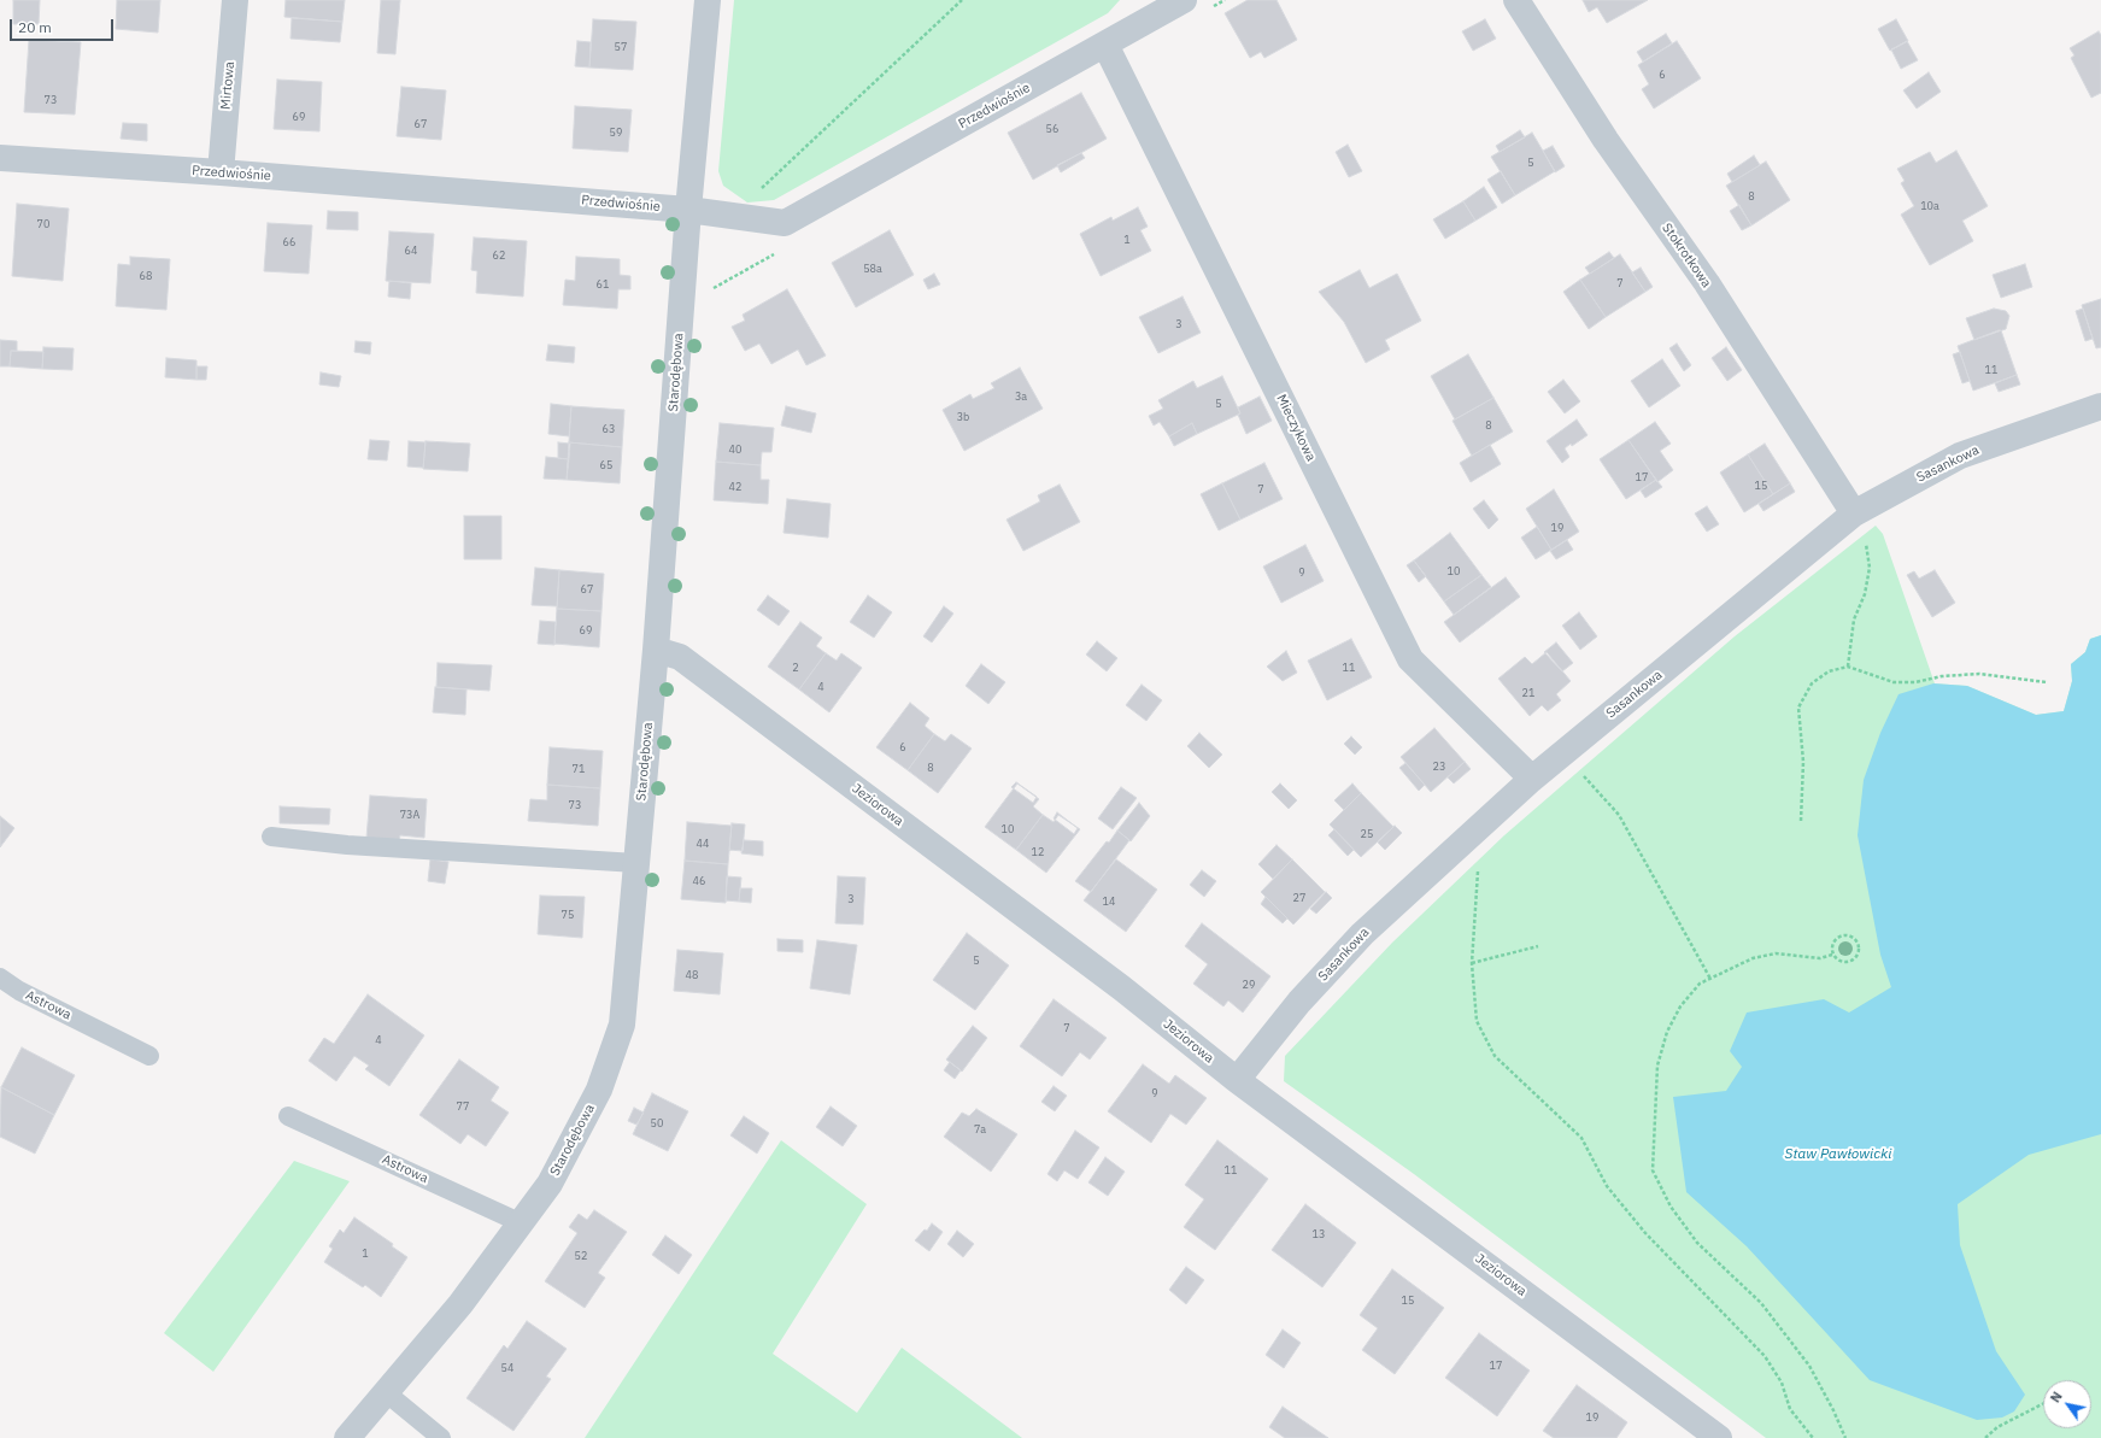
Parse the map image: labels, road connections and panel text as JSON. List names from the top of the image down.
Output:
{
  "streets": {
    "street": [
      "Mirtowa",
      "Przedwiośnie",
      "Stokrotkowa",
      "Starodębowa",
      "Mieczykowa",
      "Sasankowa",
      "Jeziorowa"
    ],
    "lane": ["Astrowa"]
  },
  "crossings": [
    ["Mirtowa", "Przedwiośnie"],
    ["Przedwiośnie", "Starodębowa"],
    ["Przedwiośnie", "Mieczykowa"],
    ["Stokrotkowa", "Sasankowa"],
    ["Starodębowa", "Jeziorowa"],
    ["Starodębowa", "Astrowa"],
    ["Mieczykowa", "Sasankowa"],
    ["Sasankowa", "Jeziorowa"]
  ],
  "water": ["Staw Pawłowicki"],
  "house_numbers": [
    "57",
    "6",
    "73",
    "69",
    "67",
    "56",
    "59",
    "5",
    "8",
    "10a",
    "70",
    "1",
    "66",
    "64",
    "62",
    "58a",
    "68",
    "7",
    "61",
    "3",
    "11",
    "3a",
    "5",
    "3b",
    "8",
    "63",
    "40",
    "65",
    "17",
    "15",
    "42",
    "7",
    "19",
    "10",
    "9",
    "67",
    "69",
    "2",
    "11",
    "4",
    "21",
    "6",
    "23",
    "8",
    "71",
    "73",
    "73A",
    "10",
    "25",
    "44",
    "12",
    "46",
    "27",
    "3",
    "14",
    "75",
    "5",
    "48",
    "29",
    "7",
    "4",
    "9",
    "77",
    "50",
    "7a",
    "11",
    "13",
    "1",
    "52",
    "15",
    "17",
    "54",
    "19"
  ],
  "scale_bar": "20 m",
  "north": "top left"
}
